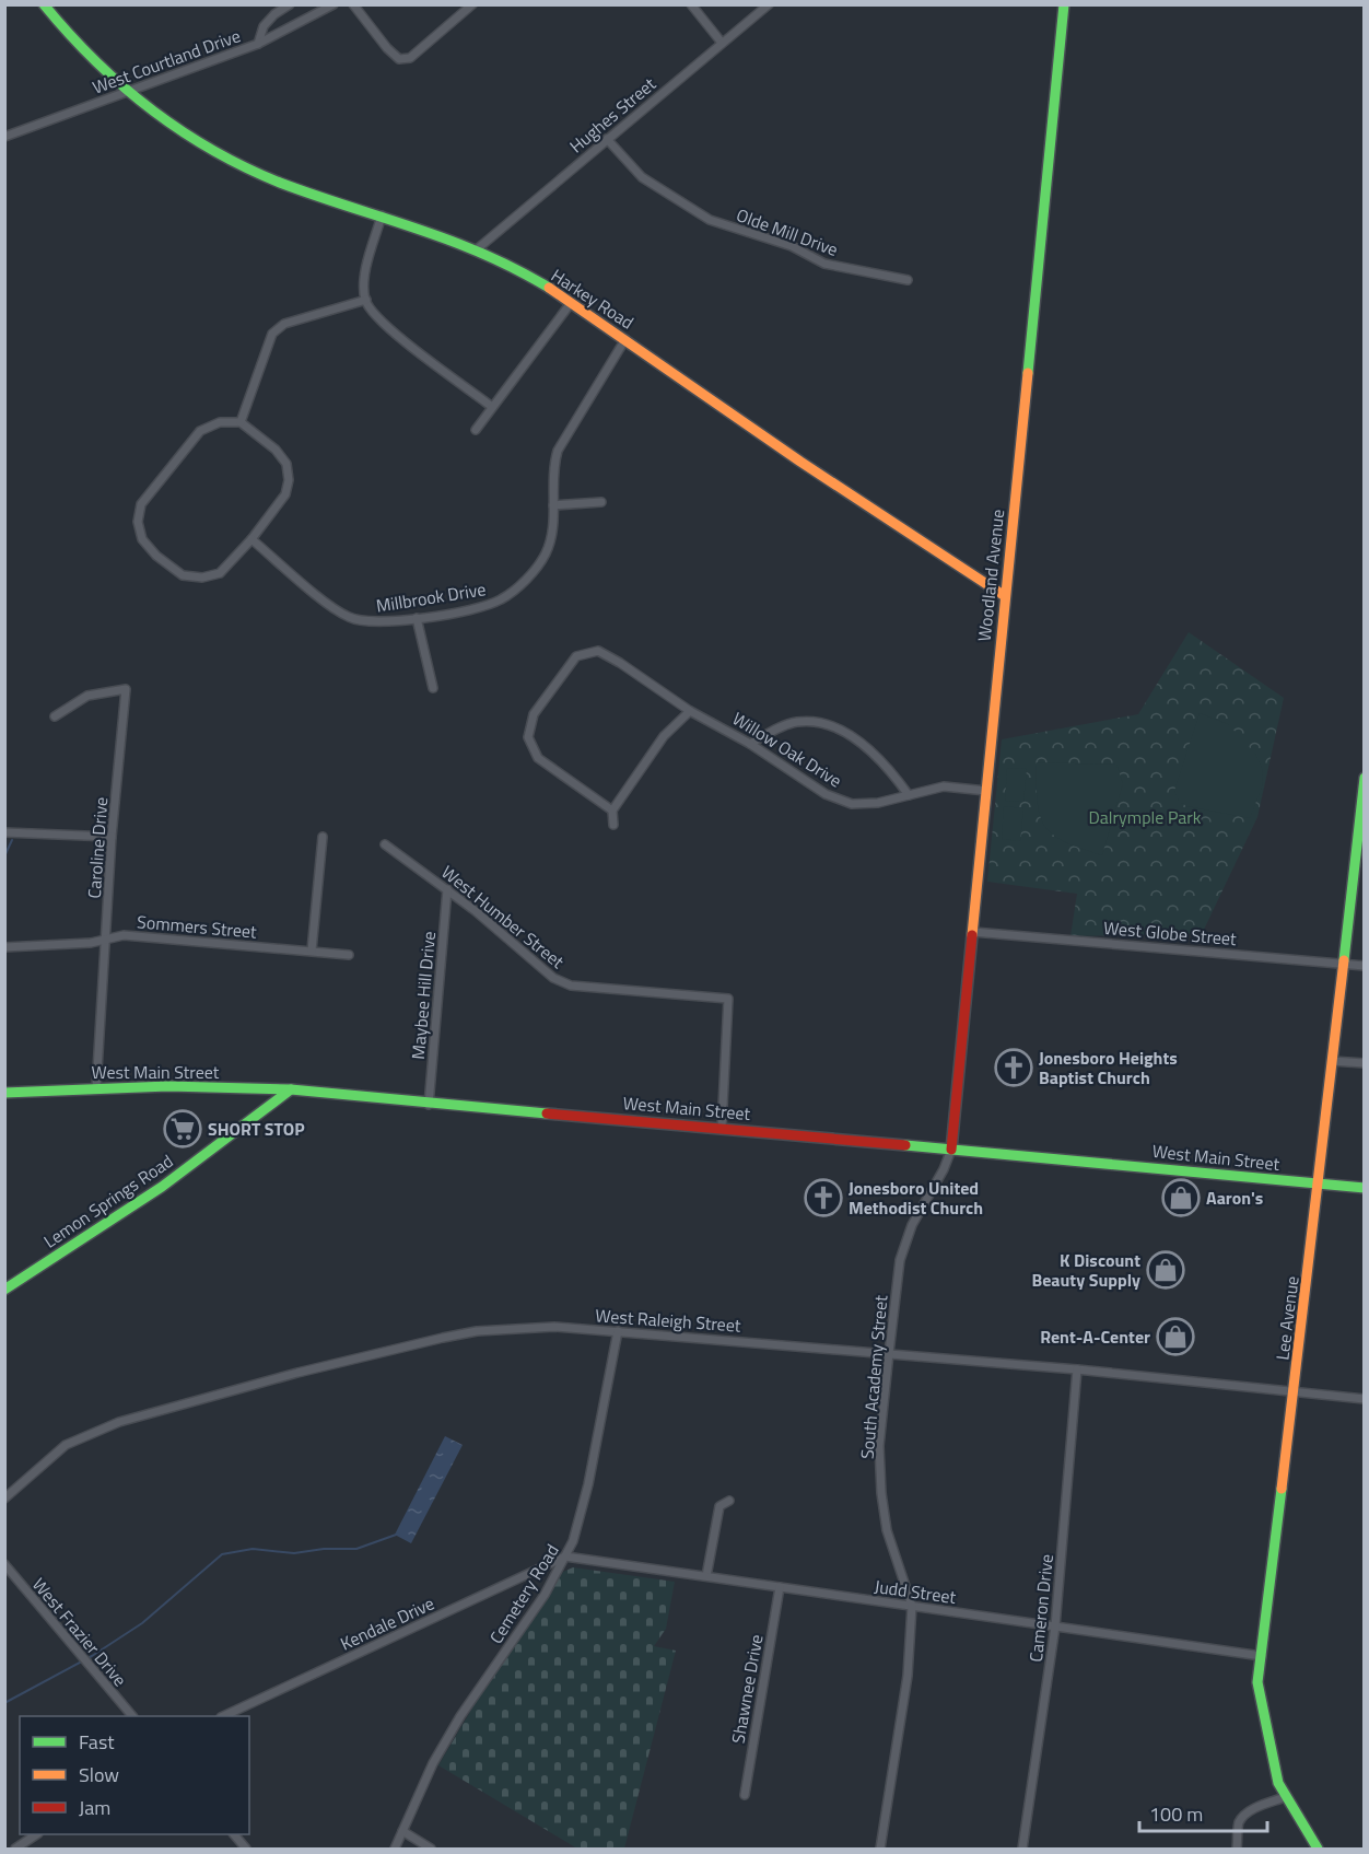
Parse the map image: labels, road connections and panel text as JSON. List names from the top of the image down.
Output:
{
  "streets": {
    "street": [
      "West Courtland Drive",
      "Hughes Street",
      "Olde Mill Drive",
      "Harkey Road",
      "Woodland Avenue",
      "Millbrook Drive",
      "Willow Oak Drive",
      "Caroline Drive",
      "West Humber Street",
      "Sommers Street",
      "West Globe Street",
      "Maybee Hill Drive",
      "West Main Street",
      "Lemon Springs Road",
      "Lee Avenue",
      "West Raleigh Street",
      "South Academy Street",
      "Judd Street",
      "Cemetery Road",
      "Cameron Drive",
      "Kendale Drive",
      "West Frazier Drive",
      "Shawnee Drive"
    ]
  },
  "crossings": [
    ["West Courtland Drive", "Harkey Road"],
    ["Hughes Street", "Olde Mill Drive"],
    ["Hughes Street", "Harkey Road"],
    ["Harkey Road", "Woodland Avenue"],
    ["Harkey Road", "Millbrook Drive"],
    ["Woodland Avenue", "Willow Oak Drive"],
    ["Woodland Avenue", "West Globe Street"],
    ["Woodland Avenue", "West Main Street"],
    ["Woodland Avenue", "South Academy Street"],
    ["Caroline Drive", "Sommers Street"],
    ["Caroline Drive", "West Main Street"],
    ["West Humber Street", "Maybee Hill Drive"],
    ["West Humber Street", "West Main Street"],
    ["West Globe Street", "Lee Avenue"],
    ["Maybee Hill Drive", "West Main Street"],
    ["West Main Street", "Lemon Springs Road"],
    ["West Main Street", "Lee Avenue"],
    ["West Main Street", "South Academy Street"],
    ["Lee Avenue", "West Raleigh Street"],
    ["Lee Avenue", "Judd Street"],
    ["West Raleigh Street", "South Academy Street"],
    ["West Raleigh Street", "Cemetery Road"],
    ["West Raleigh Street", "Cameron Drive"],
    ["South Academy Street", "Judd Street"],
    ["Judd Street", "Cemetery Road"],
    ["Judd Street", "Cameron Drive"],
    ["Judd Street", "Kendale Drive"],
    ["Judd Street", "Shawnee Drive"],
    ["Cemetery Road", "Kendale Drive"]
  ],
  "parks": ["Dalrymple Park"],
  "places": {
    "church": ["Jonesboro Heights Baptist Church", "Jonesboro United Methodist Church"],
    "supermarket": ["SHORT STOP"],
    "shop": ["Aaron's", "K Discount Beauty Supply", "Rent-A-Center"]
  },
  "legend": ["Fast", "Slow", "Jam"],
  "scale_bar": "100 m"
}
